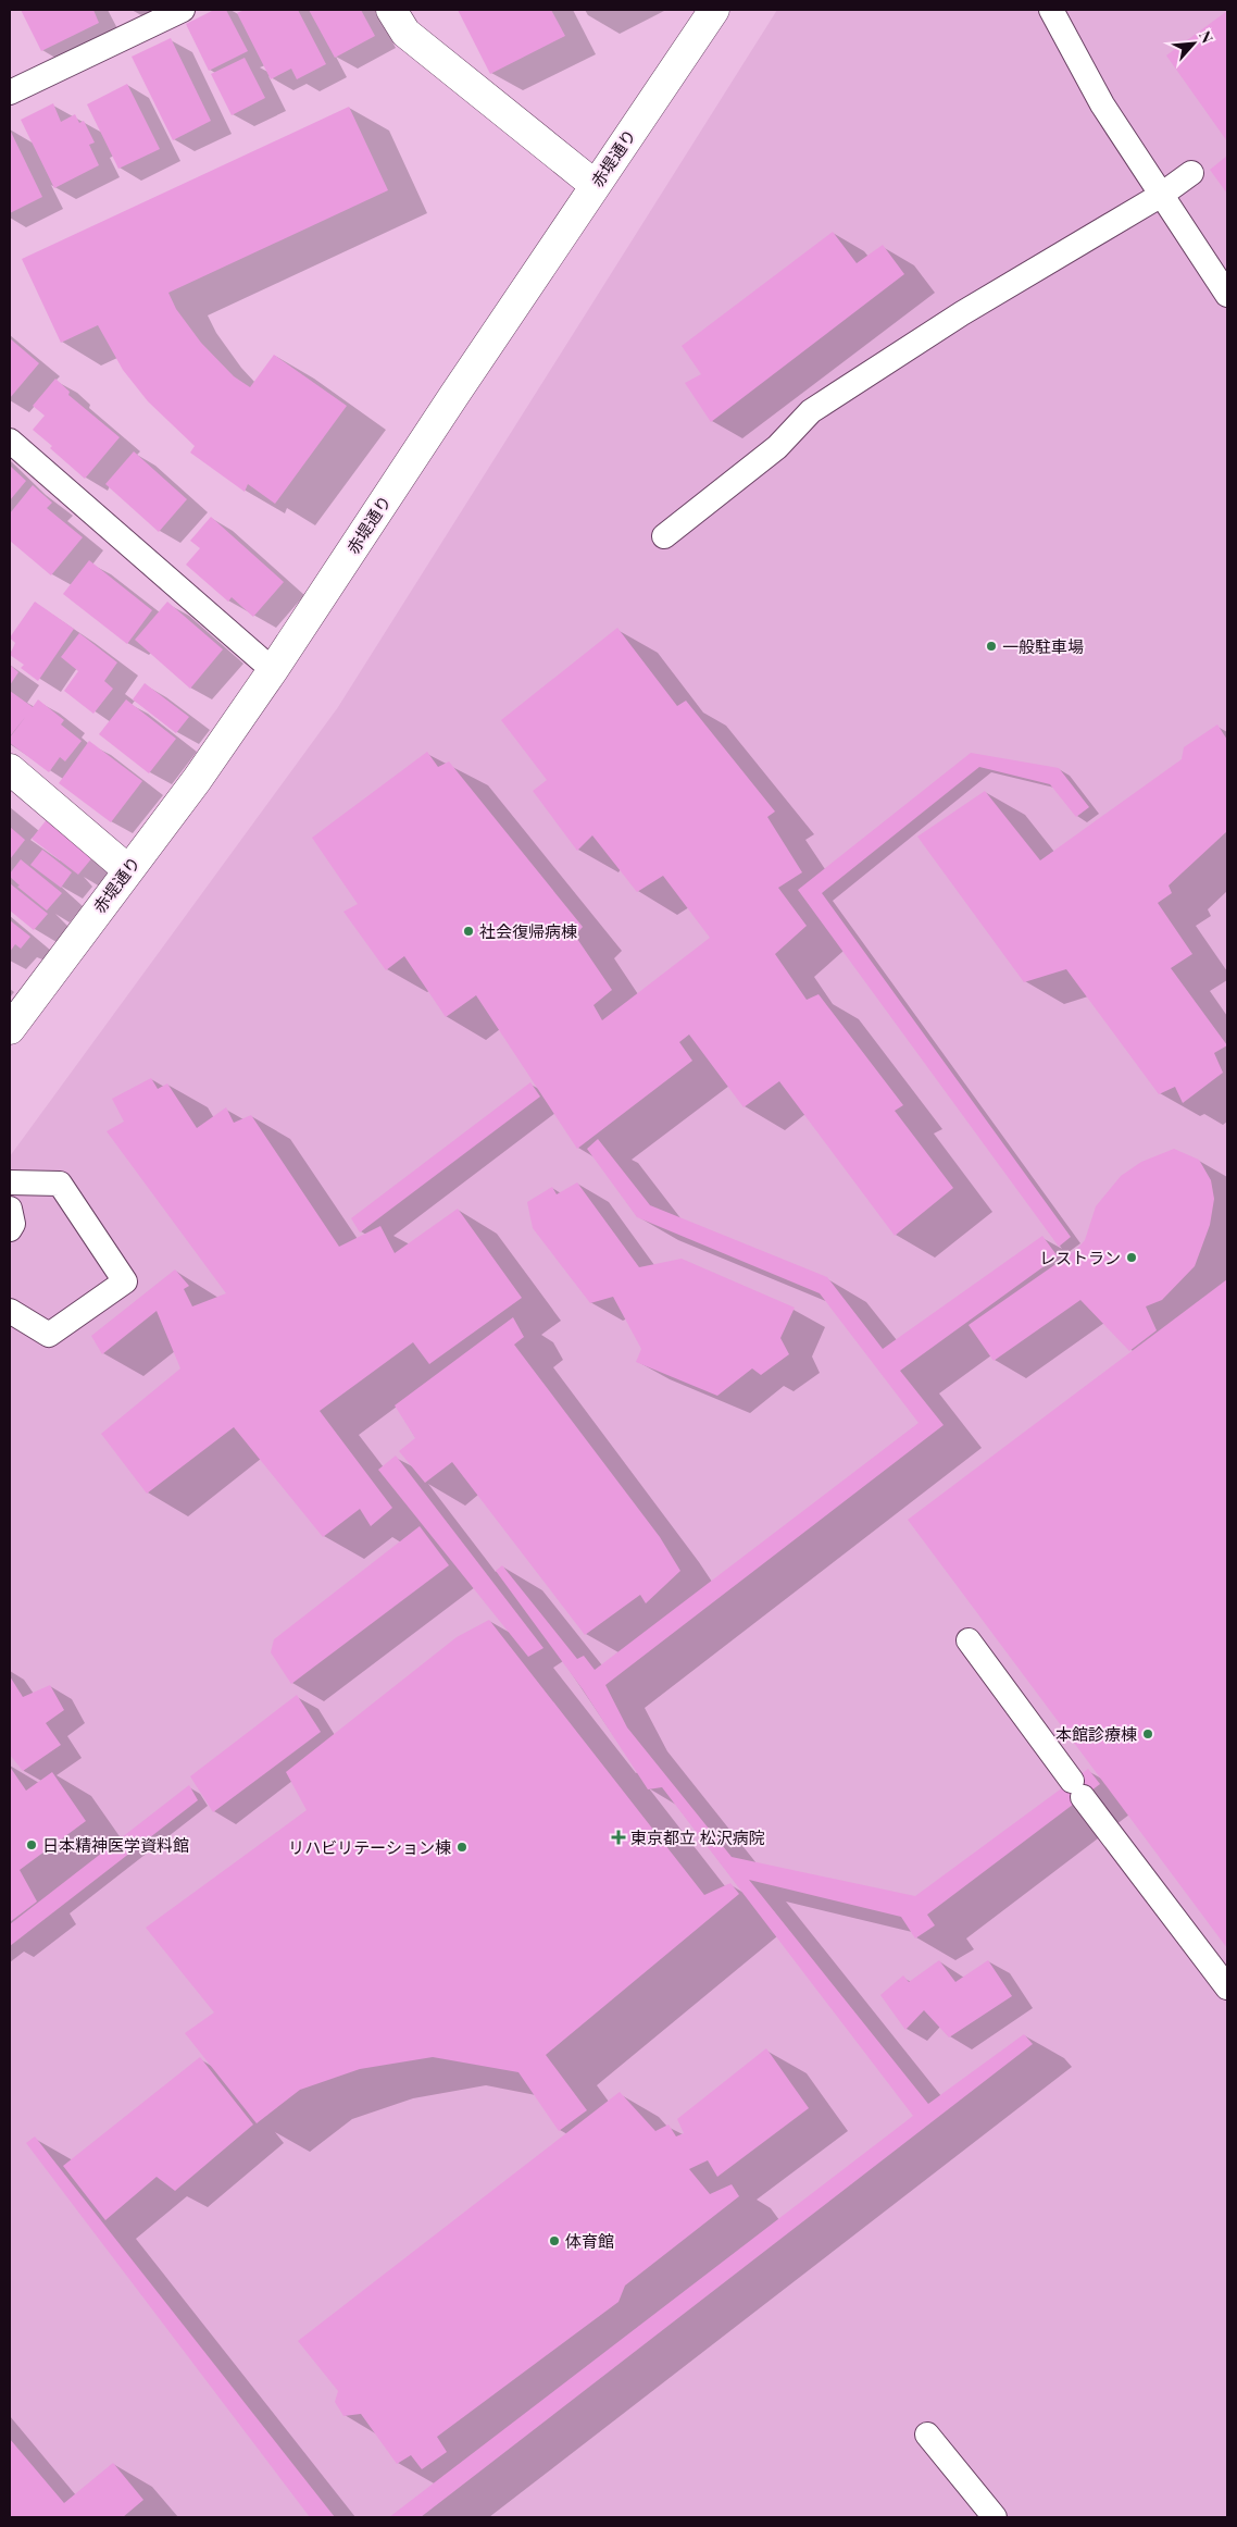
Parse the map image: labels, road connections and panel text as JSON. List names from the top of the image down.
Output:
{
  "streets": {
    "street": ["赤堤通り"]
  },
  "places": {
    "other": [
      "一般駐車場",
      "社会復帰病棟",
      "レストラン",
      "本館診療棟",
      "日本精神医学資料館",
      "リハビリテーション棟",
      "体育館"
    ],
    "health": ["東京都立 松沢病院"]
  },
  "north": "top right"
}
